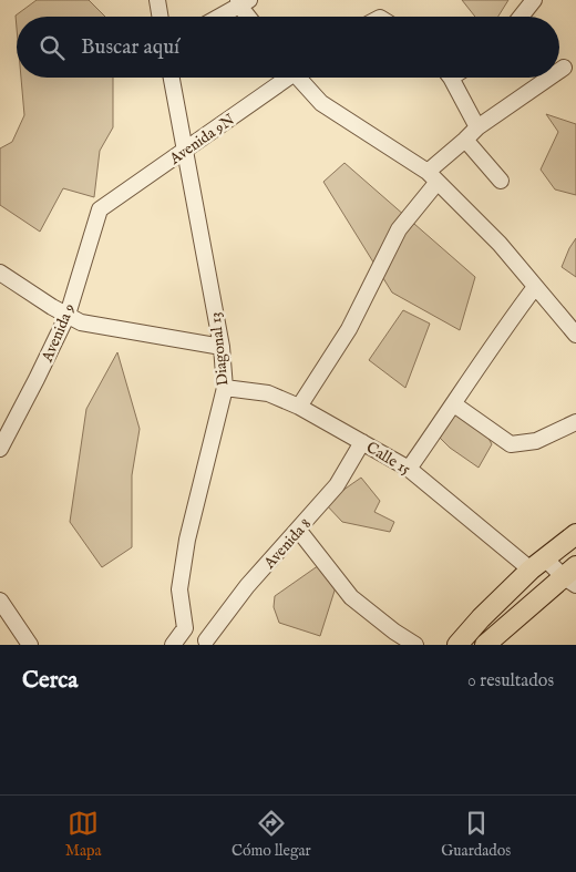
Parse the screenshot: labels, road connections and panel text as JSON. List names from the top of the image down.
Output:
{
  "streets": {
    "street": [
      "Avenida 9N",
      "Avenida 9",
      "Diagonal 13",
      "Calle 15",
      "Avenida 8"
    ]
  },
  "crossings": [
    ["Avenida 9N", "Avenida 9"],
    ["Avenida 9N", "Diagonal 13"],
    ["Diagonal 13", "Calle 15"],
    ["Calle 15", "Avenida 8"]
  ],
  "page": {
    "search": "Buscar aquí",
    "heading": ["Cerca", "0 resultados"],
    "nav": ["Mapa", "Cómo llegar", "Guardados"]
  }
}
